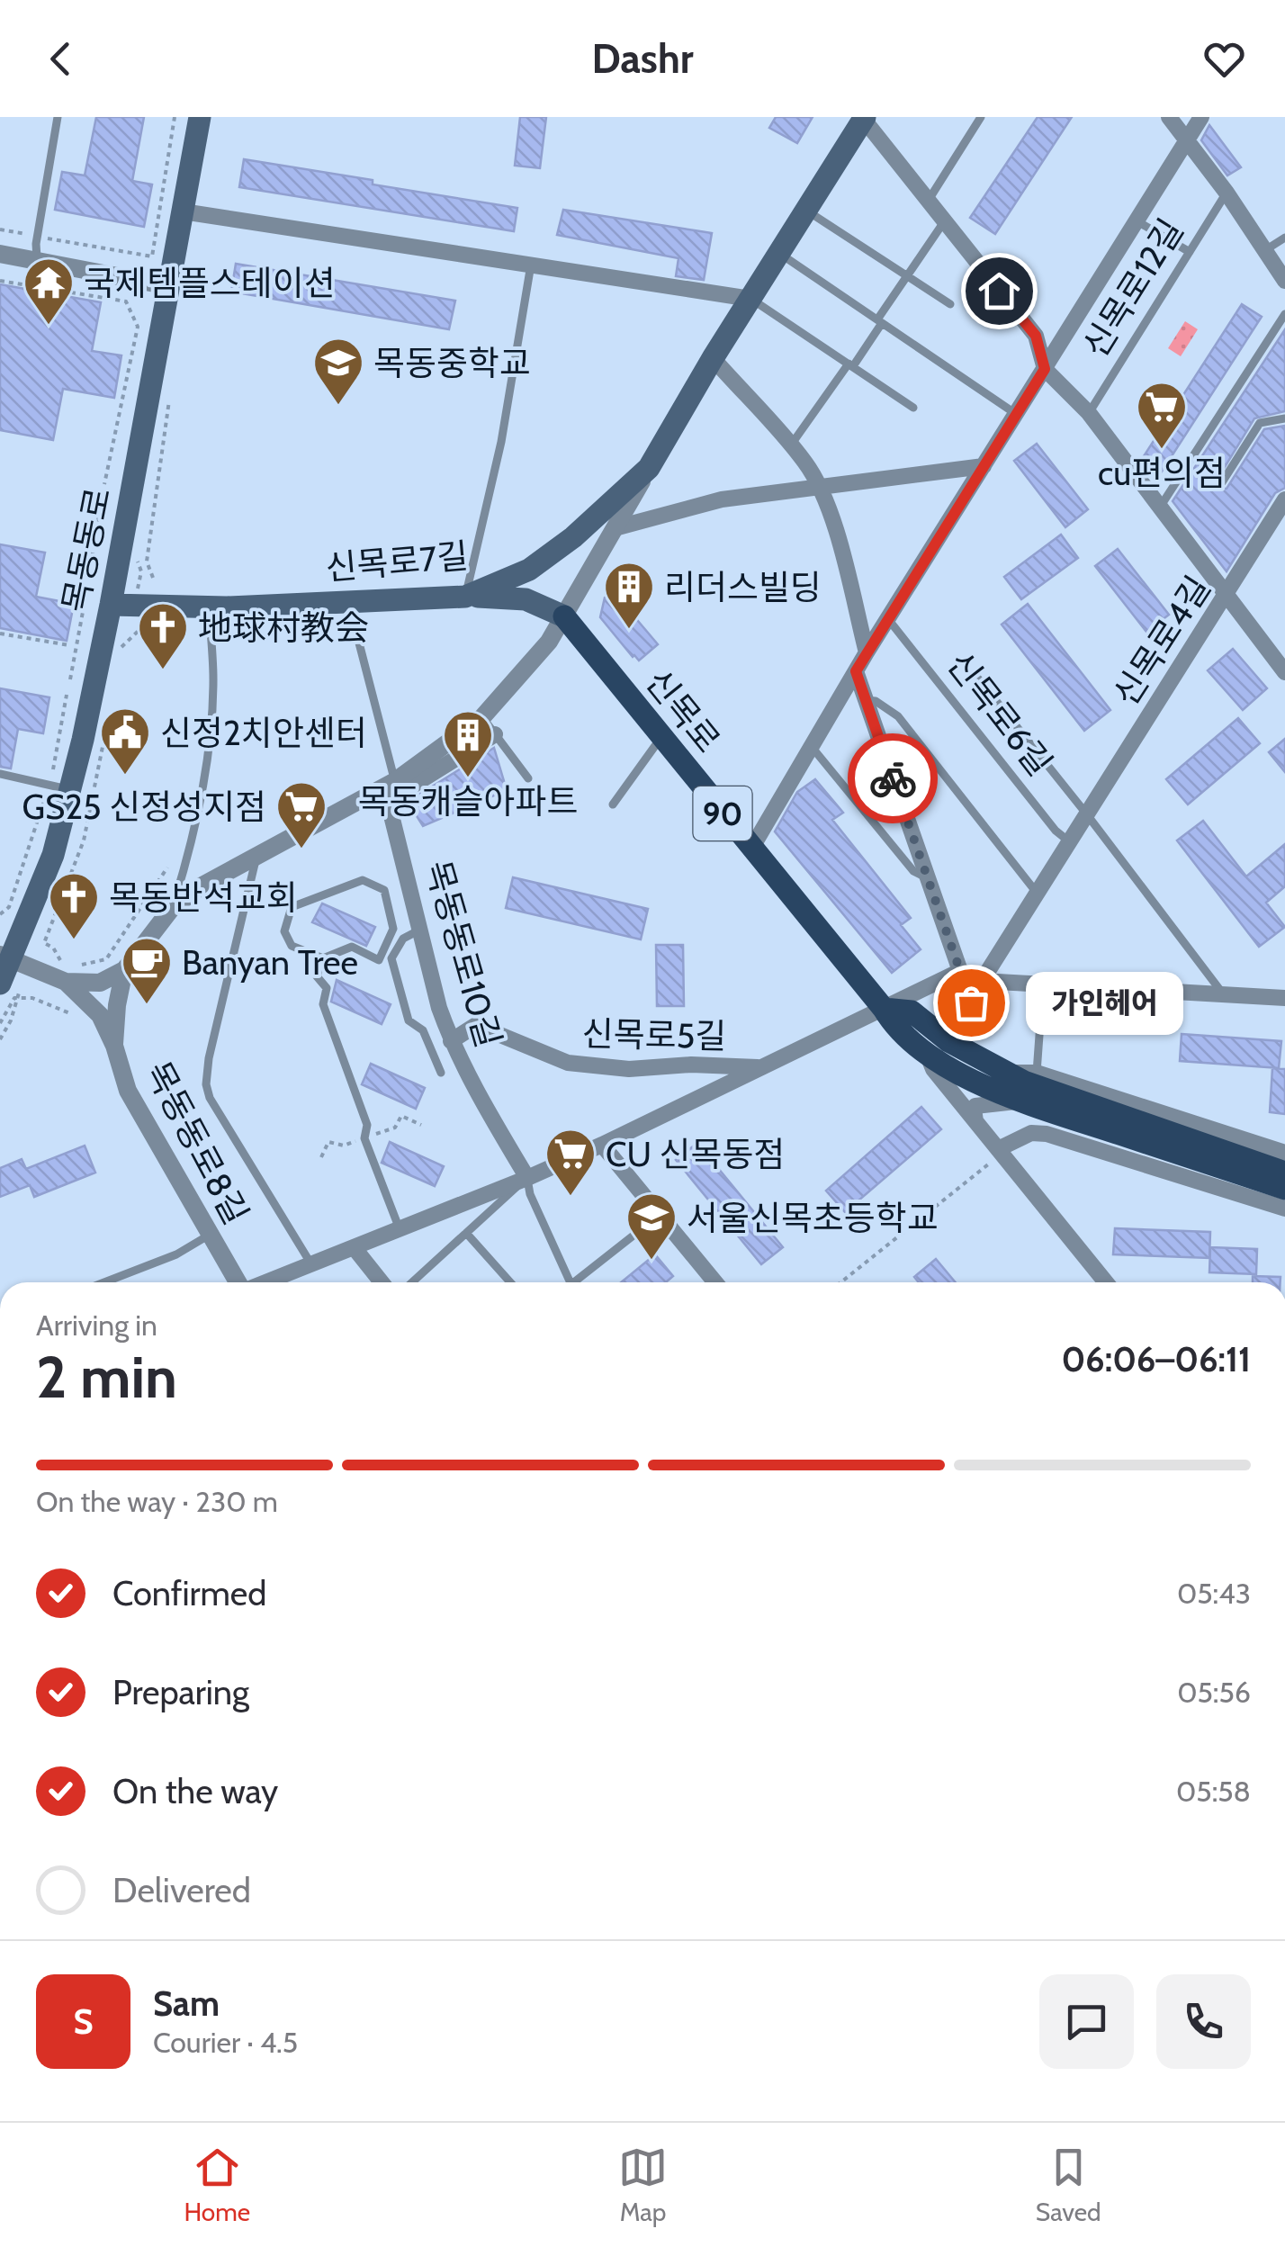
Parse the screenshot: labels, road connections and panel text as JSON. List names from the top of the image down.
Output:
{
  "streets": {
    "main road": [
      "목동동로",
      "신목로7길",
      "신목로",
      "90"
    ],
    "street": [
      "신목로12길",
      "신목로4길",
      "목동동로10길",
      "신목로5길",
      "목동동로8길"
    ],
    "lane": ["신목로6길"]
  },
  "crossings": [
    ["신목로12길", "신목로4길"],
    ["목동동로", "신목로7길"],
    ["신목로4길", "신목로6길"],
    ["신목로", "신목로5길"],
    ["목동동로10길", "신목로5길"]
  ],
  "places": {
    "temple": ["국제템플스테이션"],
    "school or university": ["목동중학교", "서울신목초등학교"],
    "supermarket": ["cu편의점", "GS25 신정성지점", "CU 신목동점"],
    "building": ["리더스빌딩", "목동캐슬아파트"],
    "church": ["地球村教会", "목동반석교회"],
    "public building": ["신정2치안센터"],
    "other": ["가인헤어"],
    "cafe": ["Banyan Tree"]
  },
  "page": {
    "header": "Dashr",
    "bubble": "가인헤어",
    "heading": ["2 min", "Arriving in", "06:06–06:11"],
    "panel": ["Sam", "Courier · 4.5"],
    "bar": "On the way · 230 m",
    "list": [
      ["Confirmed", "05:43"],
      ["Preparing", "05:56"],
      ["On the way", "05:58"],
      "Delivered"
    ],
    "round": "S",
    "tabs": ["Home", "Map", "Saved"]
  }
}
